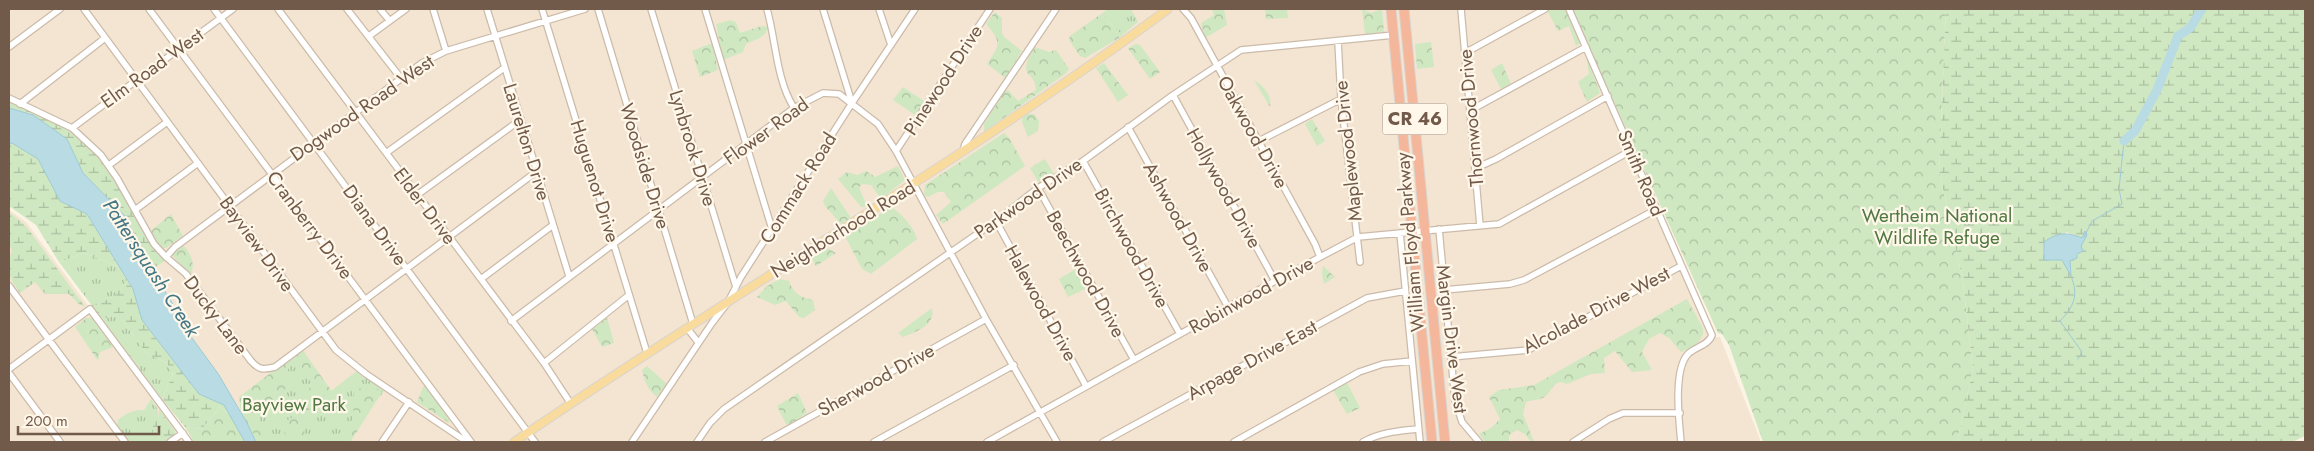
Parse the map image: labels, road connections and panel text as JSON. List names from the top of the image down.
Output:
{
  "streets": {
    "highway": ["CR 46", "William Floyd Parkway"],
    "main road": ["Neighborhood Road"],
    "street": [
      "Elm Road West",
      "Pinewood Drive",
      "Dogwood Road West",
      "Thornwood Drive",
      "Flower Road",
      "Oakwood Drive",
      "Laurelton Drive",
      "Lynbrook Drive",
      "Maplewood Drive",
      "Woodside Drive",
      "Smith Road",
      "Huguenot Drive",
      "Commack Road",
      "Hollywood Drive",
      "Parkwood Drive",
      "Elder Drive",
      "Ashwood Drive",
      "Cranberry Drive",
      "Diana Drive",
      "Bayview Drive",
      "Birchwood Drive",
      "Beechwood Drive",
      "Robinwood Drive",
      "Halewood Drive",
      "Alcolade Drive West",
      "Ducky Lane",
      "Margin Drive West",
      "Arpage Drive East",
      "Sherwood Drive"
    ]
  },
  "crossings": [
    ["Elm Road West", "Cranberry Drive"],
    ["Elm Road West", "Diana Drive"],
    ["Elm Road West", "Bayview Drive"],
    ["Elm Road West", "Ducky Lane"],
    ["Pinewood Drive", "Flower Road"],
    ["Dogwood Road West", "Laurelton Drive"],
    ["Dogwood Road West", "Huguenot Drive"],
    ["Dogwood Road West", "Elder Drive"],
    ["Dogwood Road West", "Cranberry Drive"],
    ["Dogwood Road West", "Diana Drive"],
    ["Dogwood Road West", "Bayview Drive"],
    ["Dogwood Road West", "Ducky Lane"],
    ["Thornwood Drive", "Robinwood Drive"],
    ["Flower Road", "Laurelton Drive"],
    ["Flower Road", "Lynbrook Drive"],
    ["Flower Road", "Woodside Drive"],
    ["Flower Road", "Huguenot Drive"],
    ["Flower Road", "Commack Road"],
    ["Flower Road", "Parkwood Drive"],
    ["Flower Road", "Elder Drive"],
    ["Flower Road", "Neighborhood Road"],
    ["Flower Road", "Robinwood Drive"],
    ["Flower Road", "Sherwood Drive"],
    ["Oakwood Drive", "Parkwood Drive"],
    ["Oakwood Drive", "Robinwood Drive"],
    ["Lynbrook Drive", "Commack Road"],
    ["Maplewood Drive", "Parkwood Drive"],
    ["Maplewood Drive", "Robinwood Drive"],
    ["Woodside Drive", "Neighborhood Road"],
    ["Smith Road", "Robinwood Drive"],
    ["Smith Road", "Alcolade Drive West"],
    ["Huguenot Drive", "Neighborhood Road"],
    ["Commack Road", "Neighborhood Road"],
    ["Hollywood Drive", "Parkwood Drive"],
    ["Hollywood Drive", "Robinwood Drive"],
    ["Parkwood Drive", "Ashwood Drive"],
    ["Parkwood Drive", "William Floyd Parkway"],
    ["Parkwood Drive", "Birchwood Drive"],
    ["Parkwood Drive", "Beechwood Drive"],
    ["Parkwood Drive", "Halewood Drive"],
    ["Elder Drive", "Neighborhood Road"],
    ["Ashwood Drive", "Robinwood Drive"],
    ["Cranberry Drive", "Bayview Drive"],
    ["Diana Drive", "Neighborhood Road"],
    ["William Floyd Parkway", "Robinwood Drive"],
    ["Bayview Drive", "Ducky Lane"],
    ["Birchwood Drive", "Robinwood Drive"],
    ["Beechwood Drive", "Robinwood Drive"],
    ["Robinwood Drive", "Halewood Drive"],
    ["Robinwood Drive", "Margin Drive West"],
    ["Alcolade Drive West", "Margin Drive West"]
  ],
  "water": ["Pattersquash Creek"],
  "parks": ["Wertheim National Wildlife Refuge", "Bayview Park"],
  "scale_bar": "200 m"
}
